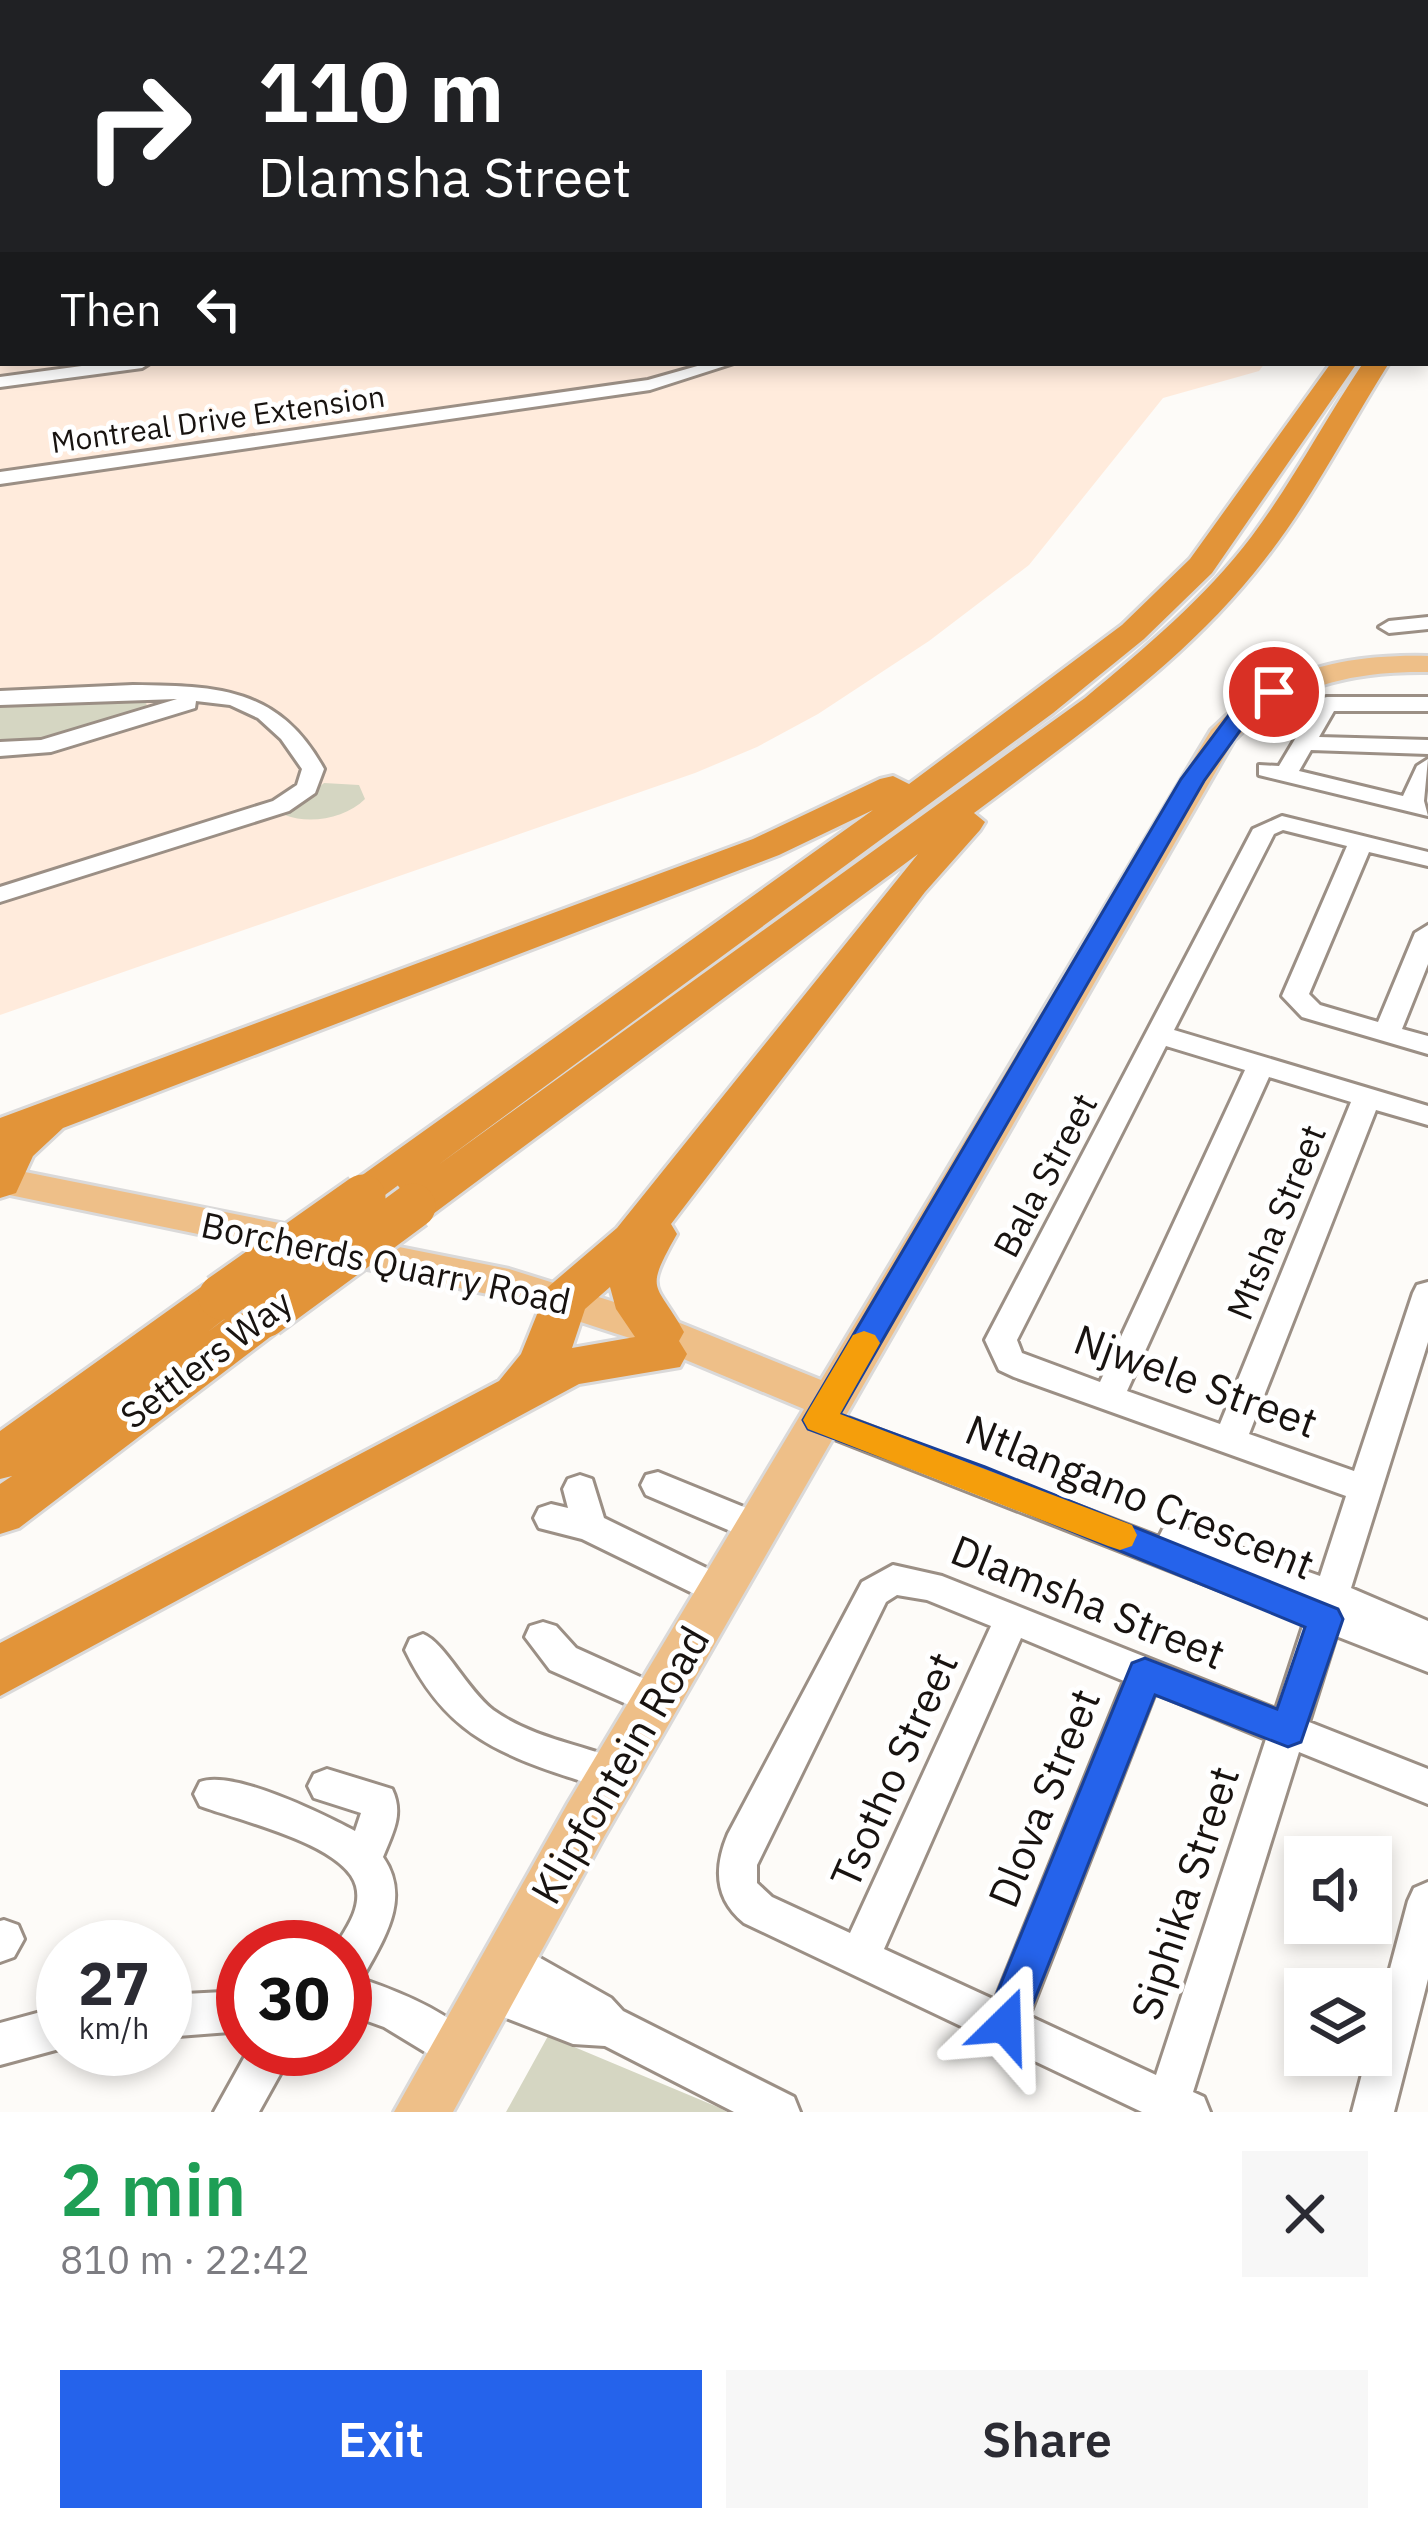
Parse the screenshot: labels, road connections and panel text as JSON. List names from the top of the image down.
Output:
{
  "streets": {
    "highway": ["Settlers Way"],
    "main road": ["Borcherds Quarry Road", "Klipfontein Road"],
    "street": [
      "Montreal Drive Extension",
      "Bala Street",
      "Mtsha Street",
      "Njwele Street",
      "Ntlangano Crescent",
      "Dlamsha Street",
      "Tsotho Street",
      "Dlova Street",
      "Siphika Street"
    ]
  },
  "crossings": [
    ["Bala Street", "Njwele Street"],
    ["Mtsha Street", "Njwele Street"],
    ["Borcherds Quarry Road", "Ntlangano Crescent"],
    ["Borcherds Quarry Road", "Klipfontein Road"],
    ["Njwele Street", "Siphika Street"],
    ["Ntlangano Crescent", "Klipfontein Road"],
    ["Ntlangano Crescent", "Siphika Street"],
    ["Dlamsha Street", "Tsotho Street"],
    ["Dlamsha Street", "Dlova Street"],
    ["Dlamsha Street", "Siphika Street"]
  ],
  "page": {
    "turn": ["110 m", "Dlamsha Street"],
    "then": "Then",
    "speed": "27 km/h",
    "limit": "30",
    "heading": ["2 min", "810 m · 22:42"],
    "buttons": ["Exit", "Share"]
  }
}
